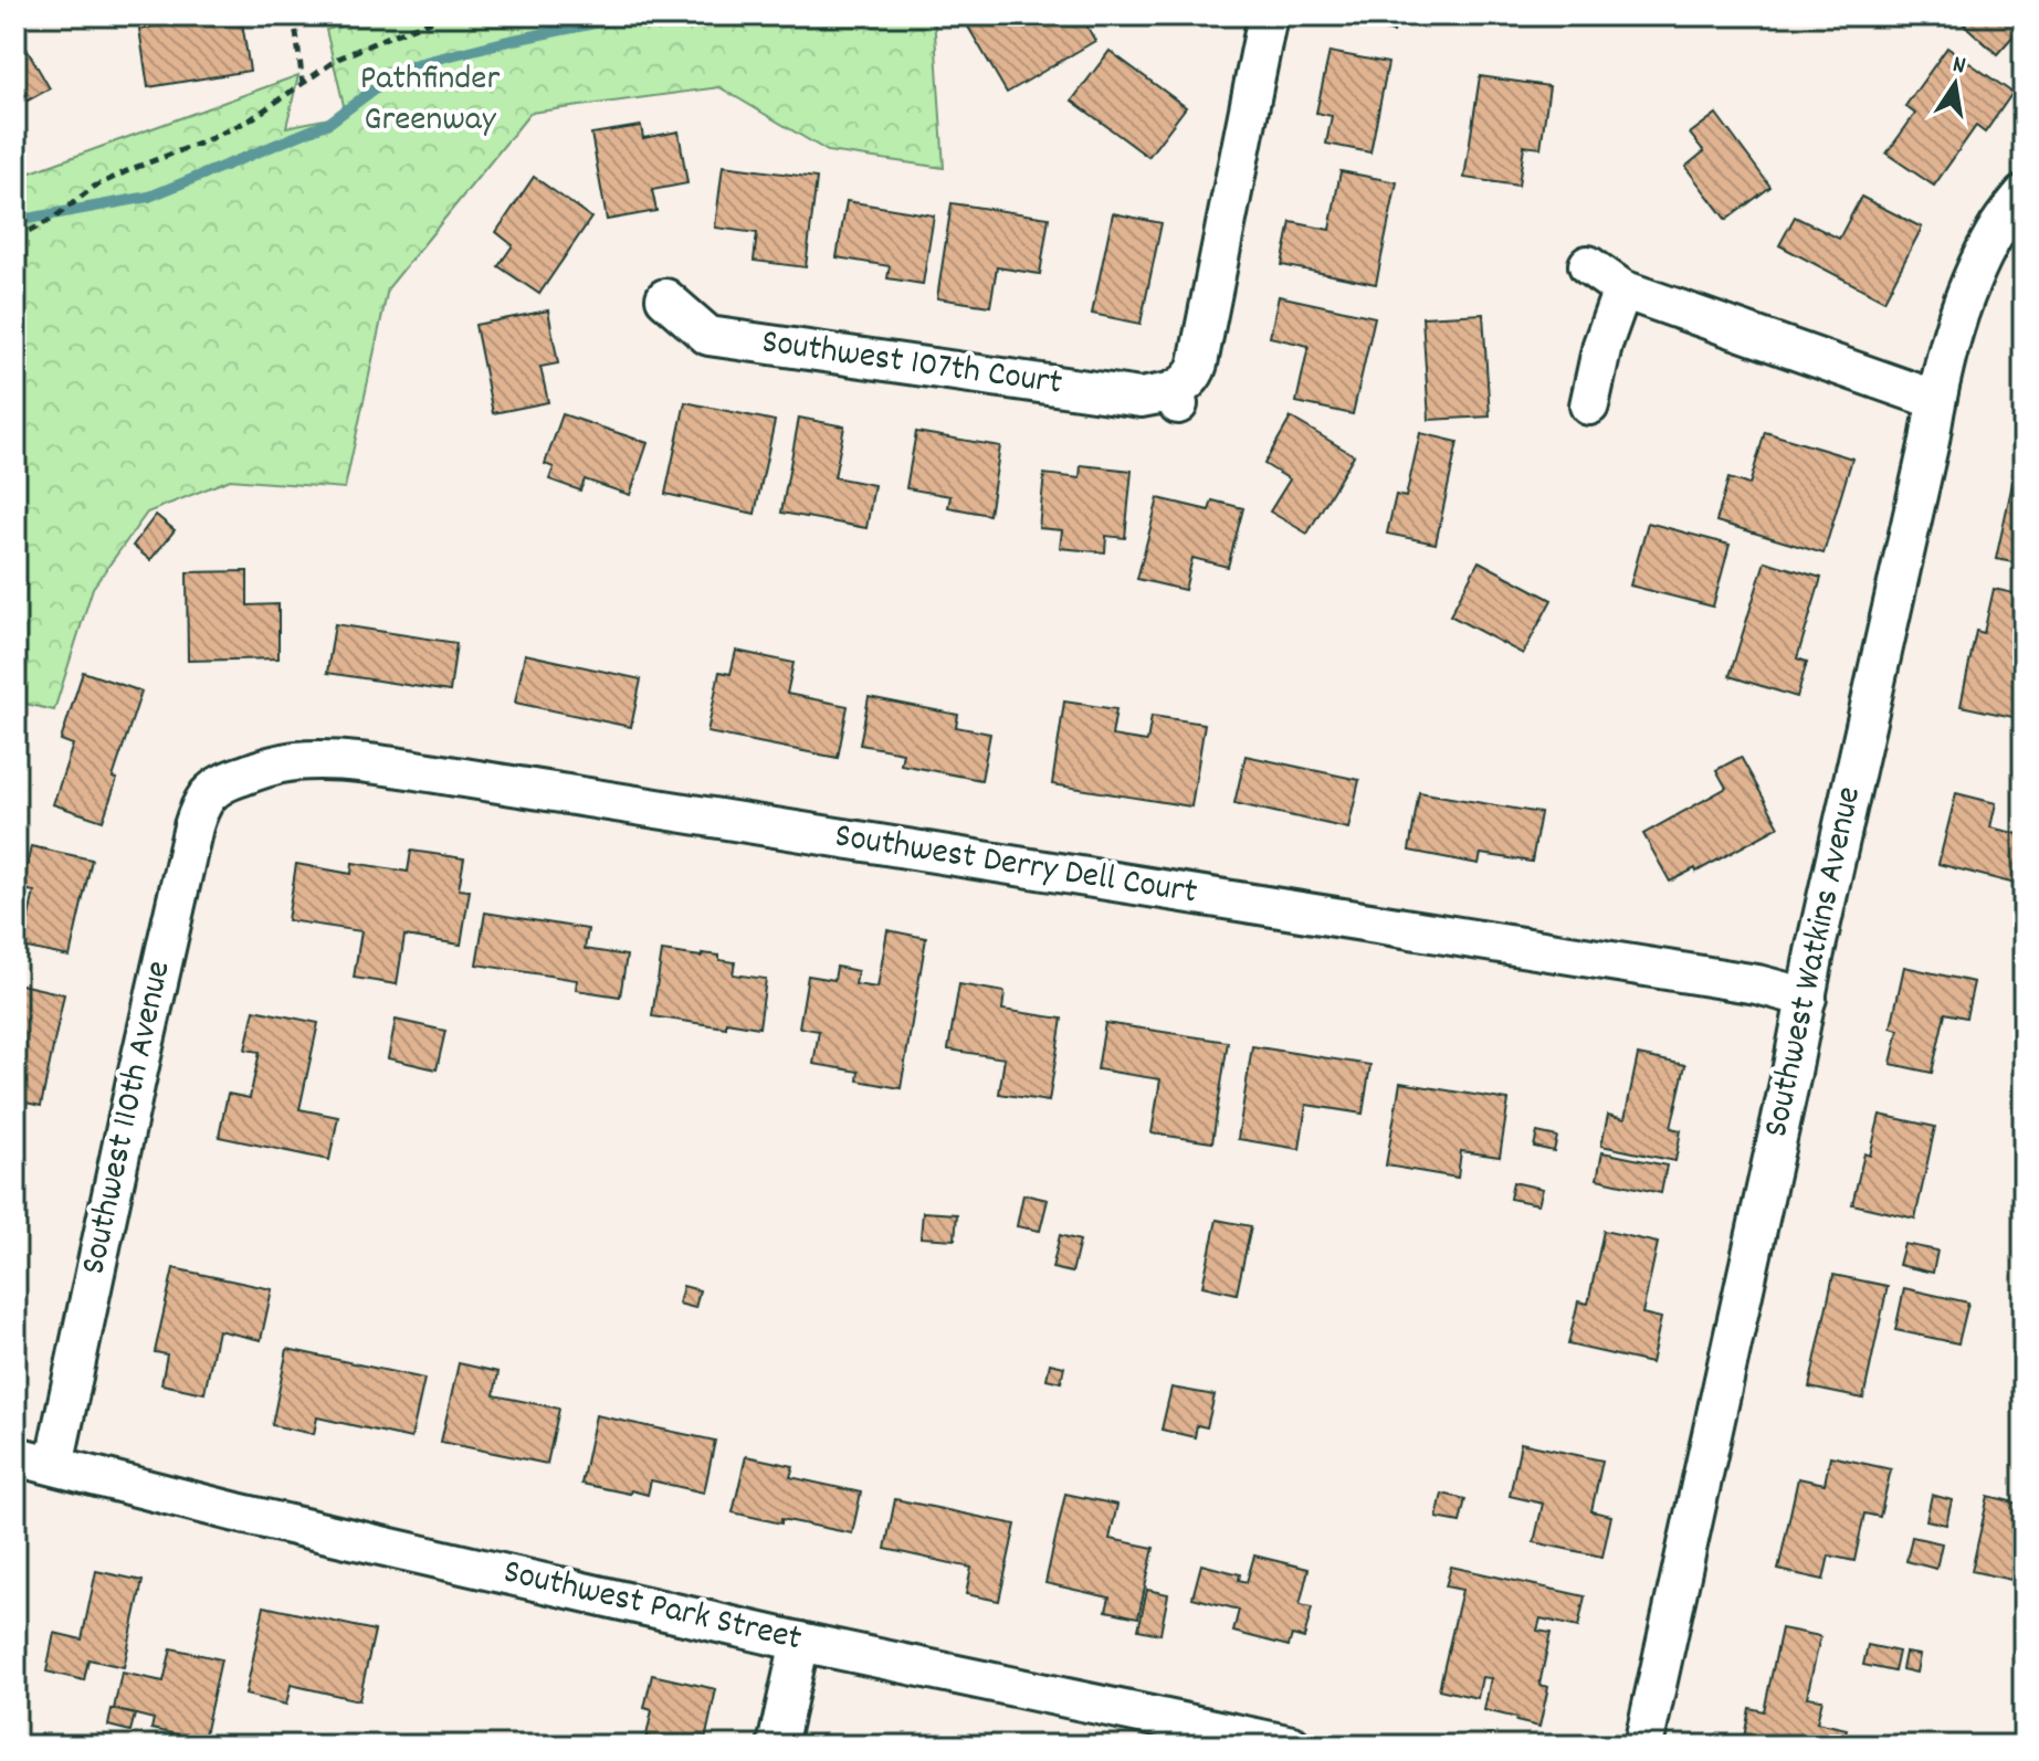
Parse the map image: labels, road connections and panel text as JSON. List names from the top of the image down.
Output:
{
  "streets": {
    "street": [
      "Southwest 107th Court",
      "Southwest Derry Dell Court",
      "Southwest Watkins Avenue",
      "Southwest 110th Avenue",
      "Southwest Park Street"
    ]
  },
  "crossings": [
    ["Southwest Derry Dell Court", "Southwest Watkins Avenue"],
    ["Southwest Derry Dell Court", "Southwest 110th Avenue"],
    ["Southwest 110th Avenue", "Southwest Park Street"]
  ],
  "parks": ["Pathfinder Greenway"],
  "north": "top"
}
